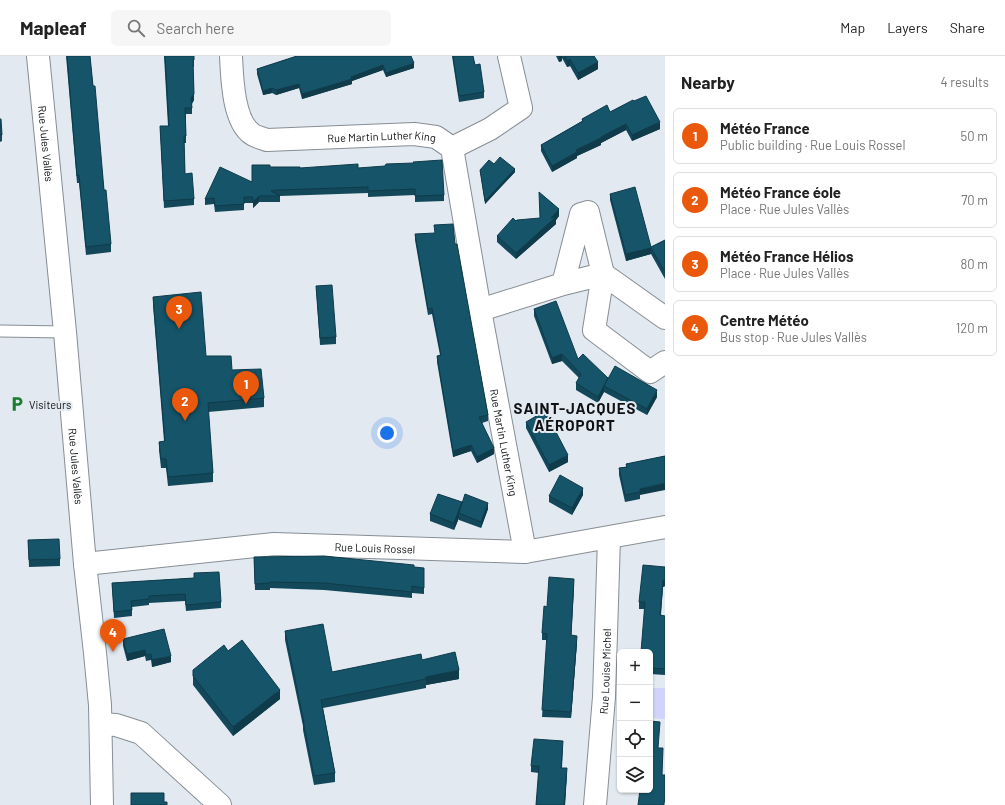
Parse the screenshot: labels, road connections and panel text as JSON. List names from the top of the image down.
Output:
{
  "streets": {
    "street": [
      "Rue Martin Luther King",
      "Rue Jules Vallès",
      "Rue Louis Rossel",
      "Rue Louise Michel"
    ]
  },
  "crossings": [
    ["Rue Martin Luther King", "Rue Louis Rossel"],
    ["Rue Jules Vallès", "Rue Louis Rossel"],
    ["Rue Louis Rossel", "Rue Louise Michel"]
  ],
  "districts": ["SAINT-JACQUES AÉROPORT"],
  "places": {
    "parking": ["Visiteurs"]
  },
  "page": {
    "header": "Mapleaf",
    "search": "Search here",
    "nav": ["Map", "Layers", "Share"],
    "heading": ["Nearby", "4 results"],
    "list": [
      {
        "mark": "1",
        "name": "Météo France",
        "note": "Public building · Rue Louis Rossel",
        "value": "50 m"
      },
      {
        "mark": "2",
        "name": "Météo France éole",
        "note": "Place · Rue Jules Vallès",
        "value": "70 m"
      },
      {
        "mark": "3",
        "name": "Météo France Hélios",
        "note": "Place · Rue Jules Vallès",
        "value": "80 m"
      },
      {
        "mark": "4",
        "name": "Centre Météo",
        "note": "Bus stop · Rue Jules Vallès",
        "value": "120 m"
      }
    ],
    "pins": [
      "3",
      "1",
      "2",
      "4"
    ],
    "map_buttons": ["+", "−"]
  }
}
